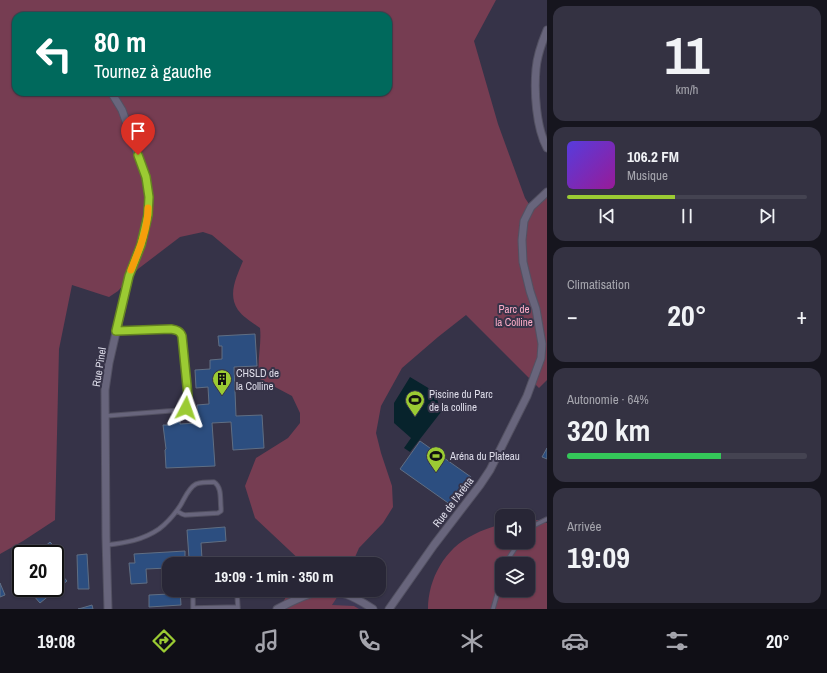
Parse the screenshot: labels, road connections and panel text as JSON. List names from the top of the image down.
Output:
{
  "streets": {
    "street": ["Rue Pinel", "Rue de l'Aréna"]
  },
  "parks": ["Parc de la Colline"],
  "places": {
    "building": ["CHSLD de la Colline"],
    "sports": ["Piscine du Parc de la colline", "Aréna du Plateau"]
  },
  "page": {
    "tile": [
      ["11", "km/h"],
      "Climatisation",
      ["Autonomie · 64%", "320 km"],
      ["Arrivée", "19:09"]
    ],
    "turn": ["80 m", "Tournez à gauche"],
    "song": ["106.2 FM", "Musique"],
    "heat": ["−", "20°", "+"],
    "limit": "20",
    "trip": "19:09 · 1 min · 350 m",
    "tabs": ["19:08", "20°"]
  }
}
